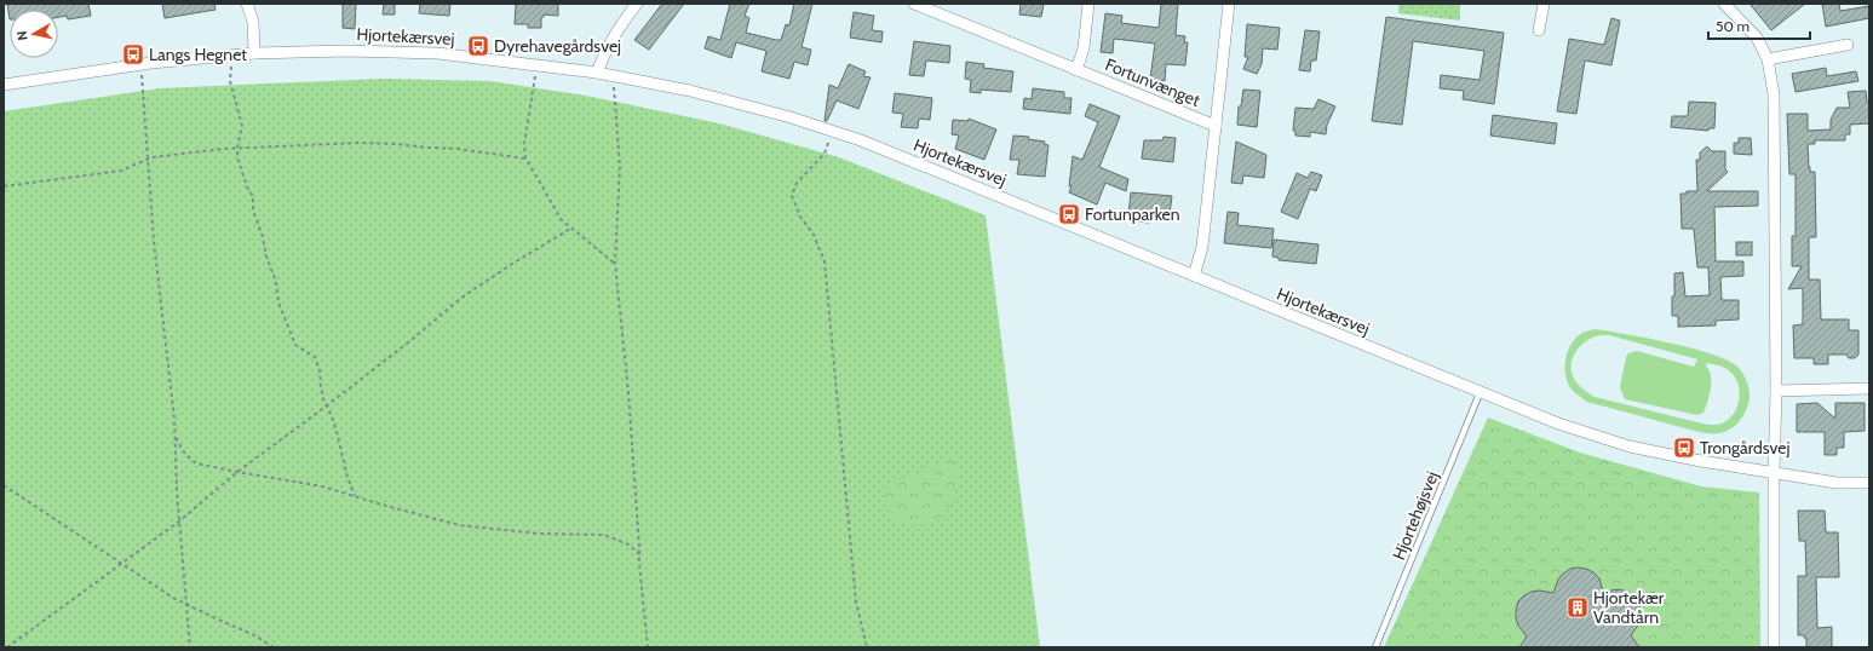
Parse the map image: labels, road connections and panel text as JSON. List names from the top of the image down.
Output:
{
  "streets": {
    "street": ["Hjortekærsvej", "Fortunvænget"],
    "lane": ["Hjortehøjsvej"]
  },
  "crossings": [
    ["Hjortekærsvej", "Hjortehøjsvej"]
  ],
  "places": {
    "bus stop": [
      "Dyrehavegårdsvej",
      "Langs Hegnet",
      "Fortunparken",
      "Trongårdsvej"
    ],
    "building": ["Hjortekær Vandtårn"]
  },
  "scale_bar": "50 m",
  "north": "left"
}
